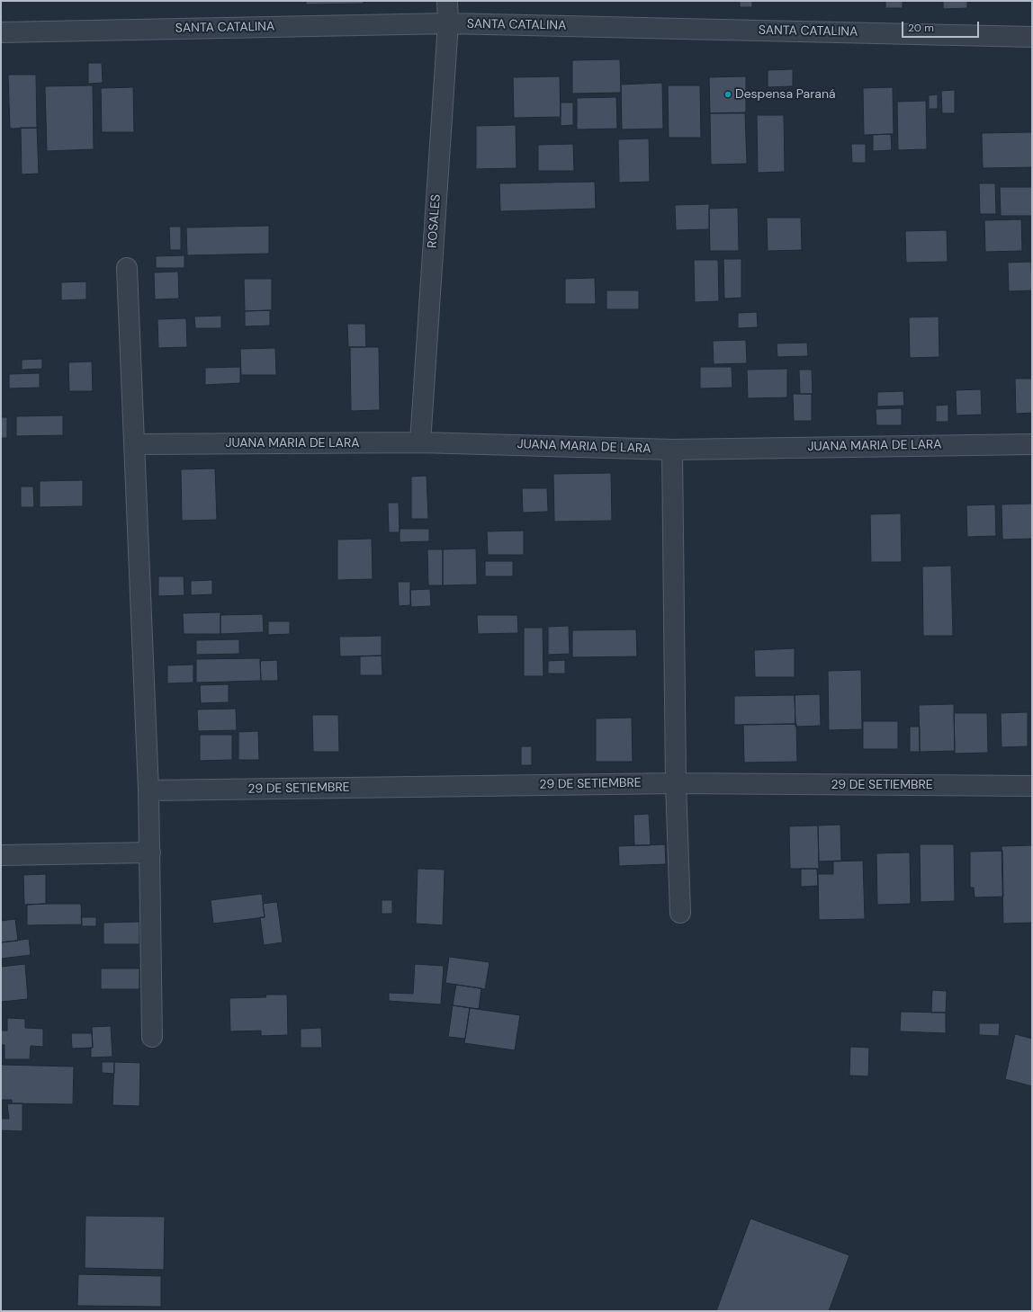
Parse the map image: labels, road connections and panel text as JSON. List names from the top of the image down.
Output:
{
  "streets": {
    "street": [
      "SANTA CATALINA",
      "ROSALES",
      "JUANA MARIA DE LARA",
      "29 DE SETIEMBRE"
    ]
  },
  "crossings": [
    ["SANTA CATALINA", "ROSALES"],
    ["ROSALES", "JUANA MARIA DE LARA"]
  ],
  "places": ["Despensa Paraná"],
  "scale_bar": "20 m"
}
